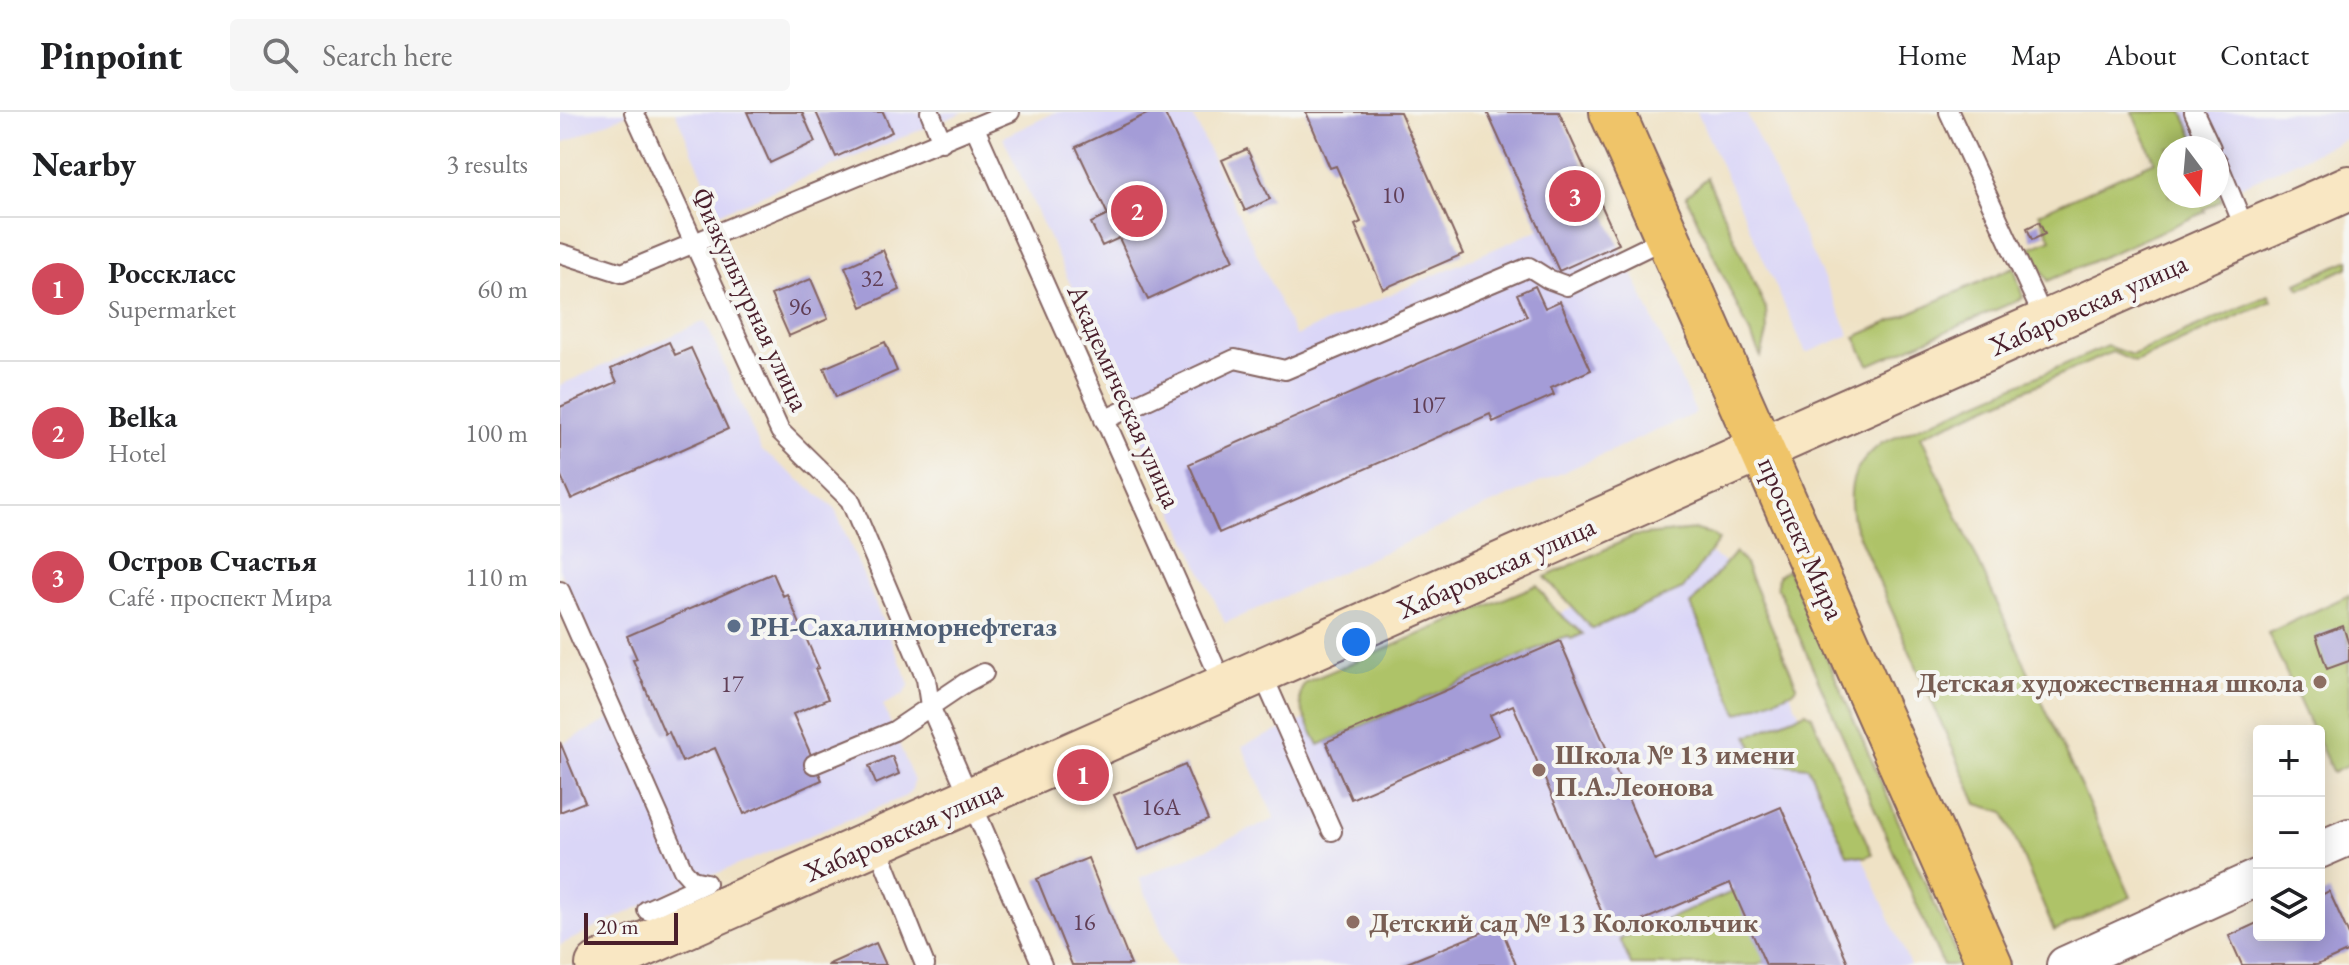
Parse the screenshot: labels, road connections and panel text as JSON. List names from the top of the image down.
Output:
{
  "streets": {
    "main road": ["проспект Мира"],
    "street": ["Хабаровская улица"],
    "lane": ["Физкультурная улица", "Академическая улица"]
  },
  "crossings": [
    ["Физкультурная улица", "Хабаровская улица"],
    ["Хабаровская улица", "Академическая улица"],
    ["Хабаровская улица", "проспект Мира"]
  ],
  "places": [
    "РН-Сахалинморнефтегаз",
    "Детская художественная школа",
    "Школа № 13 имени П.А.Леонова",
    "Детский сад № 13 Колокольчик"
  ],
  "house_numbers": [
    "10",
    "32",
    "96",
    "107",
    "17",
    "16А",
    "16"
  ],
  "scale_bar": "20 m",
  "north": "bottom",
  "page": {
    "header": "Pinpoint",
    "search": "Search here",
    "nav": [
      "Home",
      "Map",
      "About",
      "Contact"
    ],
    "heading": ["Nearby", "3 results"],
    "pins": ["3", "2", "1"],
    "list": [
      {
        "mark": "1",
        "name": "Росскласс",
        "note": "Supermarket",
        "value": "60 m"
      },
      {
        "mark": "2",
        "name": "Belka",
        "note": "Hotel",
        "value": "100 m"
      },
      {
        "mark": "3",
        "name": "Остров Счастья",
        "note": "Café · проспект Мира",
        "value": "110 m"
      }
    ],
    "map_buttons": ["+", "−"],
    "scale": "20 m"
  }
}
